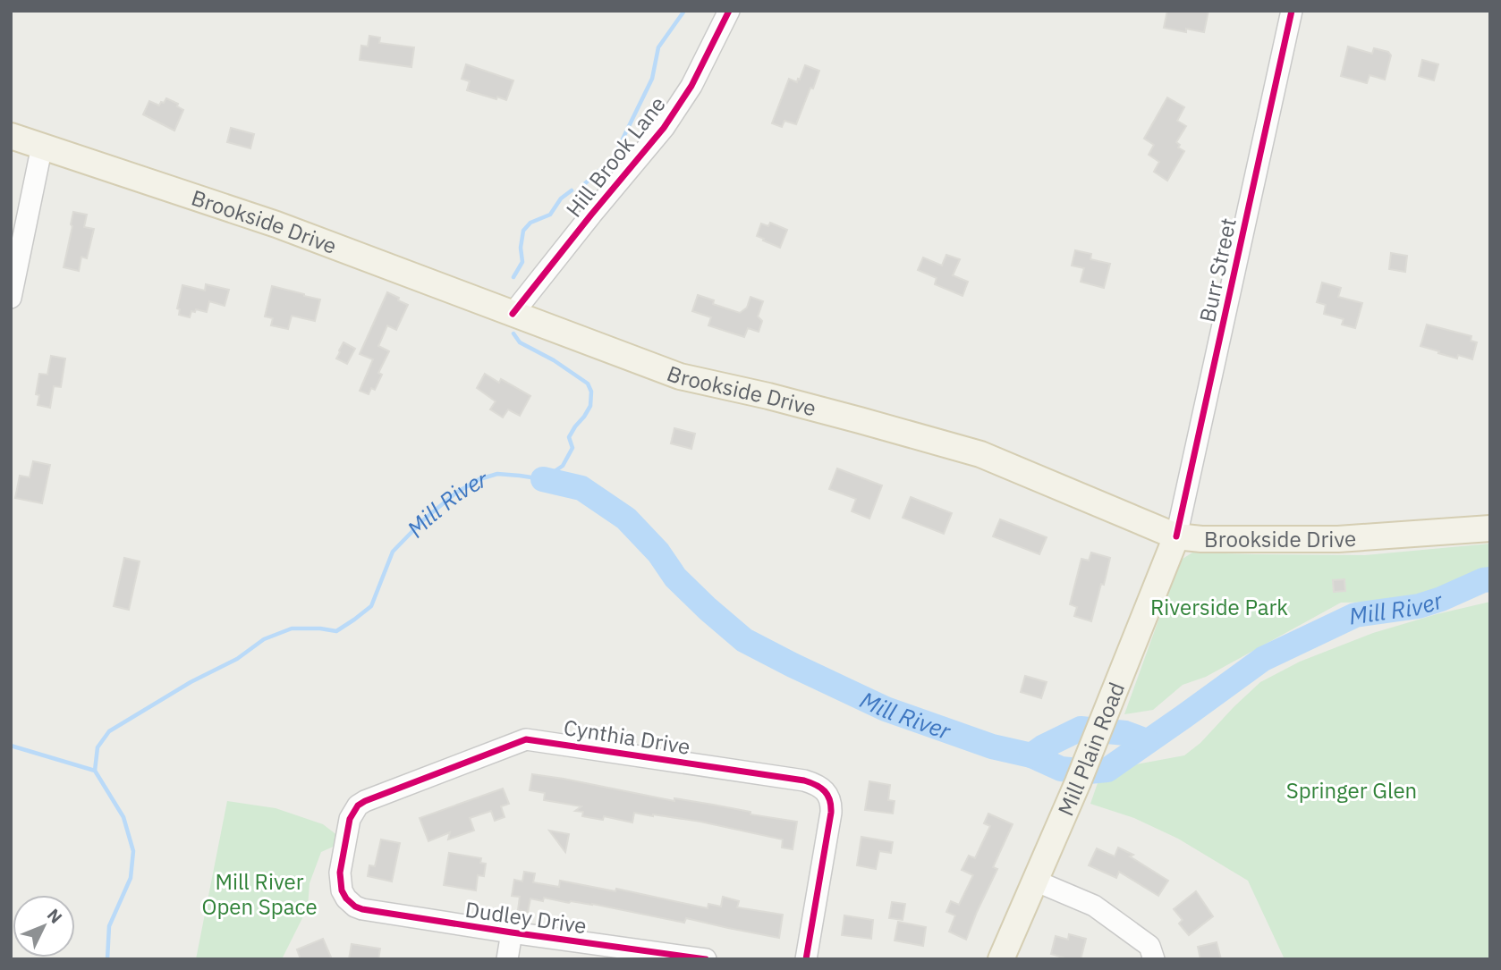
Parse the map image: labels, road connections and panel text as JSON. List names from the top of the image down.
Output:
{
  "streets": {
    "main road": ["Brookside Drive", "Mill Plain Road"],
    "street": [
      "Hill Brook Lane",
      "Burr Street",
      "Cynthia Drive",
      "Dudley Drive"
    ]
  },
  "crossings": [
    ["Hill Brook Lane", "Brookside Drive"],
    ["Brookside Drive", "Burr Street"],
    ["Brookside Drive", "Mill Plain Road"],
    ["Burr Street", "Mill Plain Road"],
    ["Cynthia Drive", "Dudley Drive"]
  ],
  "water": ["Mill River"],
  "parks": ["Riverside Park", "Springer Glen", "Mill River Open Space"],
  "north": "top right"
}
